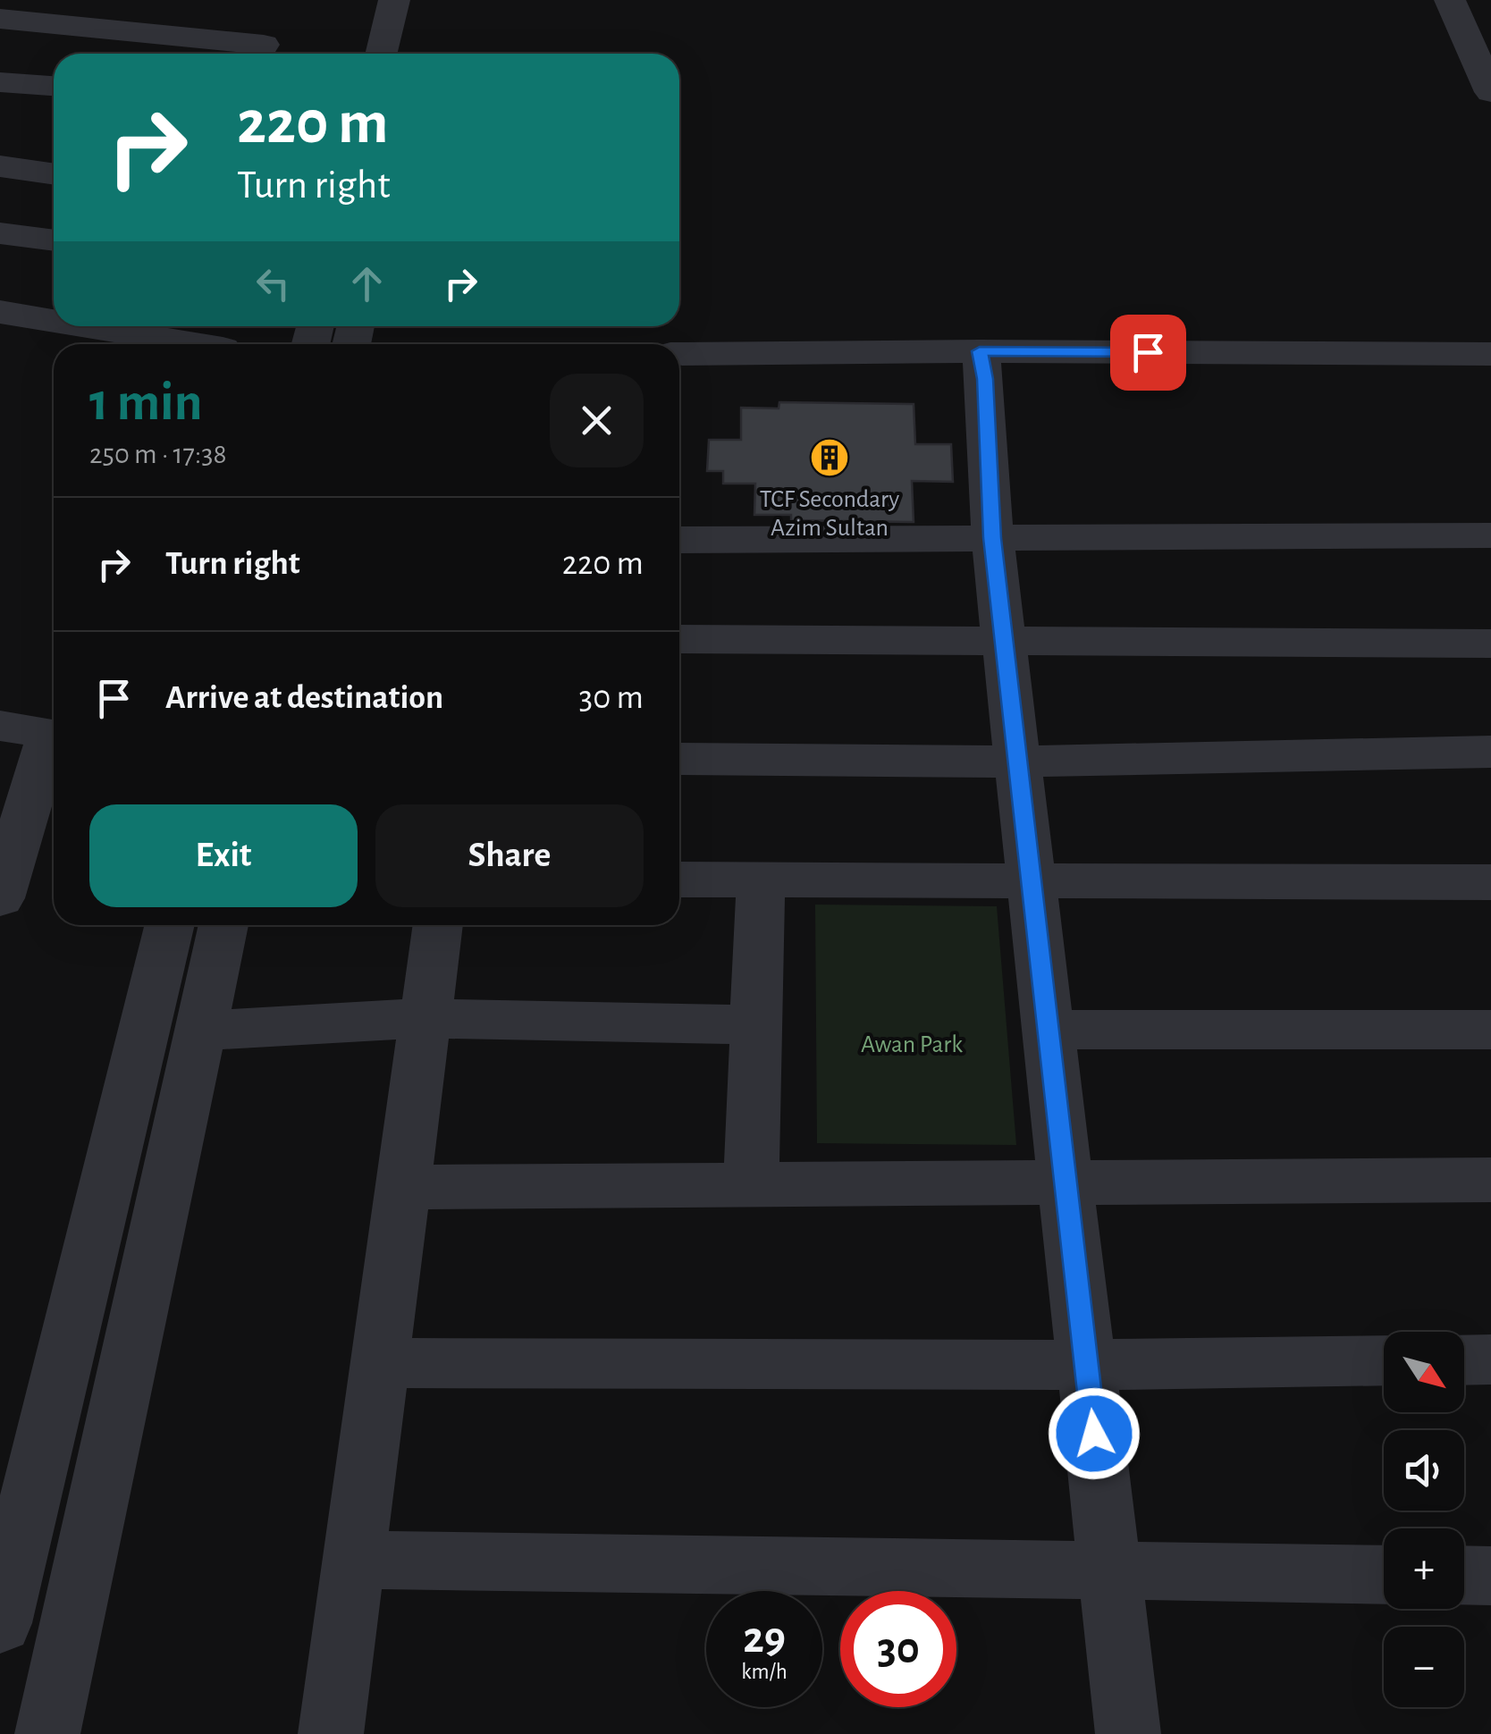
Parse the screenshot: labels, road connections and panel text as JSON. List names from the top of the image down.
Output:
{
  "parks": ["Awan Park"],
  "places": {
    "building": ["TCF Secondary Azim Sultan"]
  },
  "north": "bottom right",
  "page": {
    "turn": ["220 m", "Turn right"],
    "heading": ["1 min", "250 m · 17:38"],
    "list": [
      {
        "name": "Turn right",
        "value": "220 m"
      },
      {
        "name": "Arrive at destination",
        "value": "30 m"
      }
    ],
    "buttons": ["Exit", "Share"],
    "map_buttons": ["+", "−"],
    "speed": "29 km/h",
    "limit": "30"
  }
}
